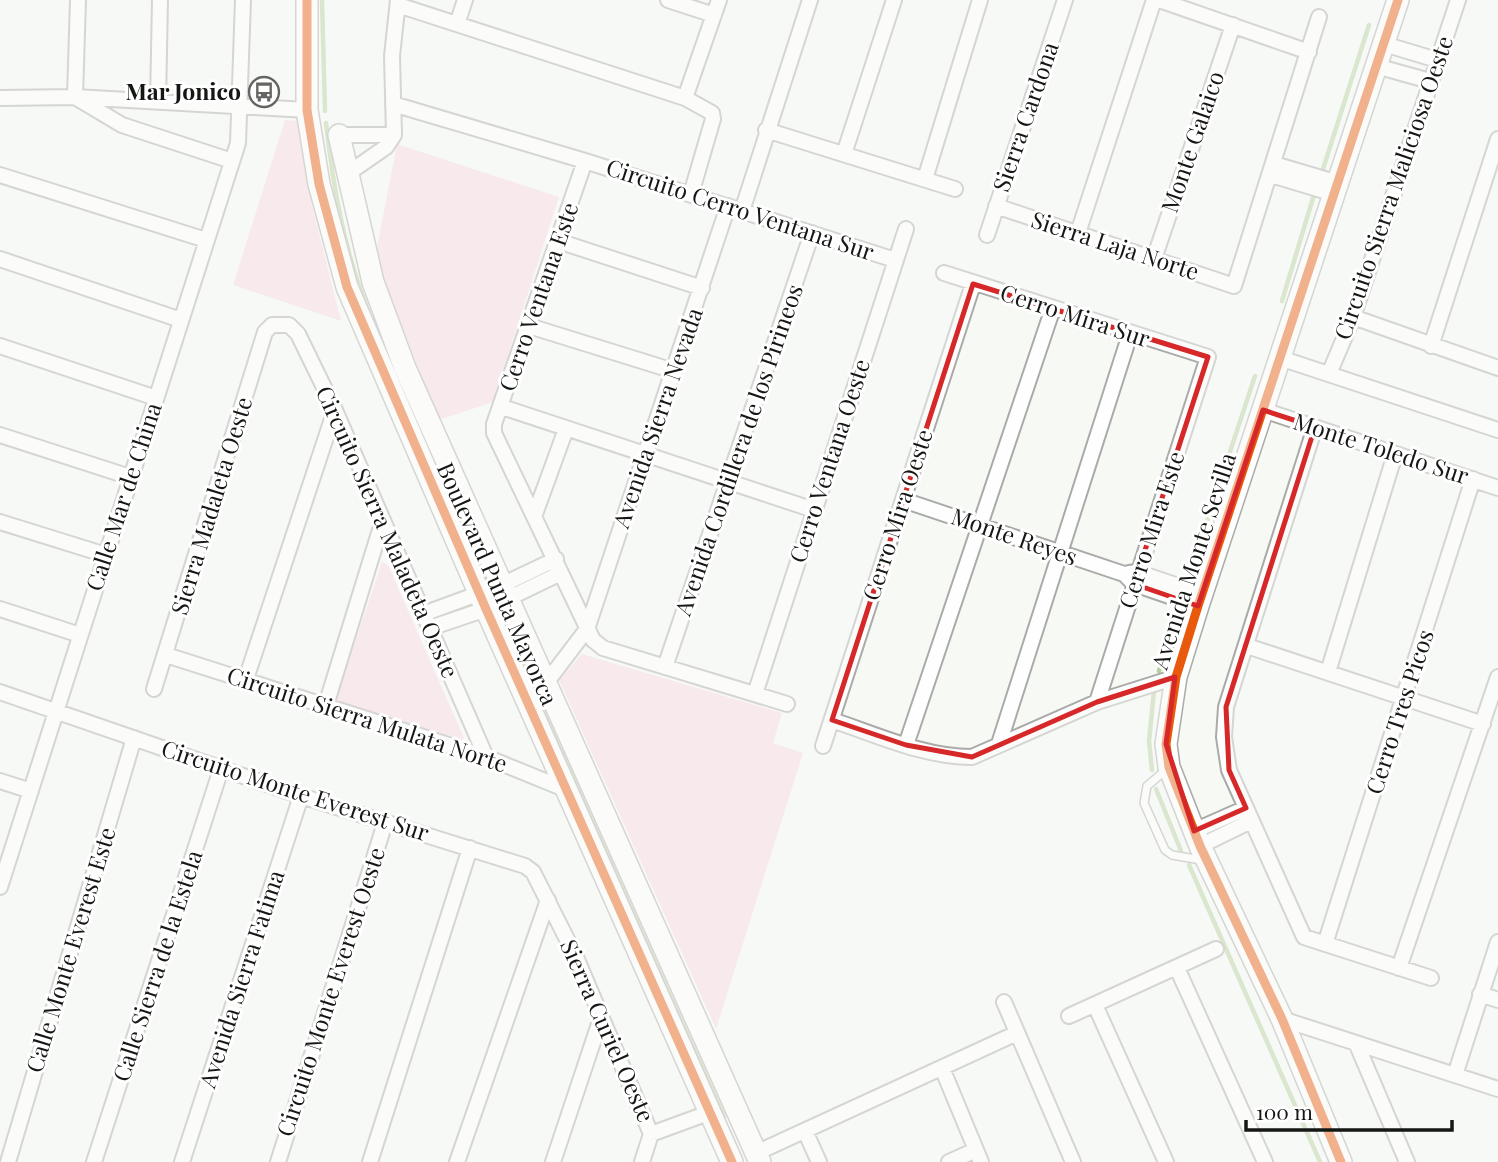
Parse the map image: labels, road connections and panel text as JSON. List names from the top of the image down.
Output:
{
  "streets": {
    "street": [
      "Sierra Cardona",
      "Monte Galaico",
      "Circuito Sierra Maliciosa Oeste",
      "Circuito Cerro Ventana Sur",
      "Sierra Laja Norte",
      "Cerro Ventana Este",
      "Cerro Mira Sur",
      "Avenida Sierra Nevada",
      "Monte Toledo Sur",
      "Avenida Cordillera de los Pirineos",
      "Cerro Ventana Oeste",
      "Calle Mar de China",
      "Sierra Madaleta Oeste",
      "Cerro Mira Oeste",
      "Cerro Mira Este",
      "Circuito Sierra Maladeta Oeste",
      "Monte Reyes",
      "Avenida Monte Sevilla",
      "Boulevard Punta Mayorca",
      "Cerro Tres Picos",
      "Circuito Sierra Mulata Norte",
      "Circuito Monte Everest Sur",
      "Calle Monte Everest Este",
      "Calle Sierra de la Estela",
      "Avenida Sierra Fatima",
      "Circuito Monte Everest Oeste",
      "Sierra Curiel Oeste"
    ]
  },
  "crossings": [
    ["Sierra Cardona", "Sierra Laja Norte"],
    ["Monte Galaico", "Sierra Laja Norte"],
    ["Circuito Cerro Ventana Sur", "Cerro Ventana Este"],
    ["Circuito Cerro Ventana Sur", "Avenida Sierra Nevada"],
    ["Circuito Cerro Ventana Sur", "Avenida Cordillera de los Pirineos"],
    ["Circuito Cerro Ventana Sur", "Cerro Ventana Oeste"],
    ["Cerro Mira Sur", "Cerro Mira Oeste"],
    ["Cerro Mira Sur", "Cerro Mira Este"],
    ["Avenida Sierra Nevada", "Boulevard Punta Mayorca"],
    ["Monte Toledo Sur", "Avenida Monte Sevilla"],
    ["Monte Toledo Sur", "Cerro Tres Picos"],
    ["Calle Mar de China", "Circuito Monte Everest Sur"],
    ["Sierra Madaleta Oeste", "Circuito Sierra Maladeta Oeste"],
    ["Sierra Madaleta Oeste", "Circuito Sierra Mulata Norte"],
    ["Cerro Mira Oeste", "Monte Reyes"],
    ["Cerro Mira Este", "Monte Reyes"],
    ["Circuito Sierra Maladeta Oeste", "Circuito Sierra Mulata Norte"],
    ["Monte Reyes", "Avenida Monte Sevilla"],
    ["Boulevard Punta Mayorca", "Circuito Sierra Mulata Norte"],
    ["Boulevard Punta Mayorca", "Sierra Curiel Oeste"],
    ["Circuito Monte Everest Sur", "Calle Monte Everest Este"],
    ["Circuito Monte Everest Sur", "Calle Sierra de la Estela"],
    ["Circuito Monte Everest Sur", "Avenida Sierra Fatima"],
    ["Circuito Monte Everest Sur", "Circuito Monte Everest Oeste"],
    ["Circuito Monte Everest Sur", "Sierra Curiel Oeste"]
  ],
  "places": {
    "bus stop": ["Mar Jonico"]
  },
  "scale_bar": "100 m"
}
